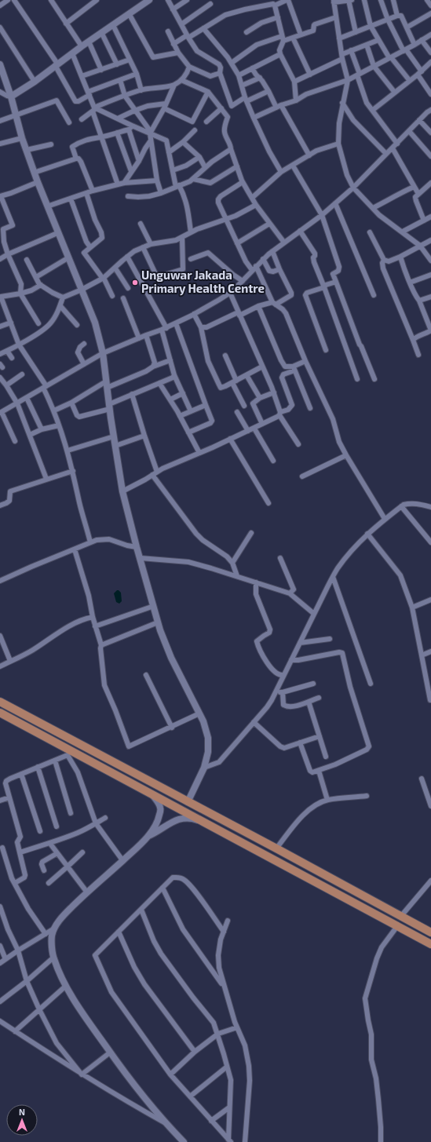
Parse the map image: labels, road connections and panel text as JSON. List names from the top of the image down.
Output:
{
  "places": ["Unguwar Jakada Primary Health Centre"],
  "north": "top"
}
